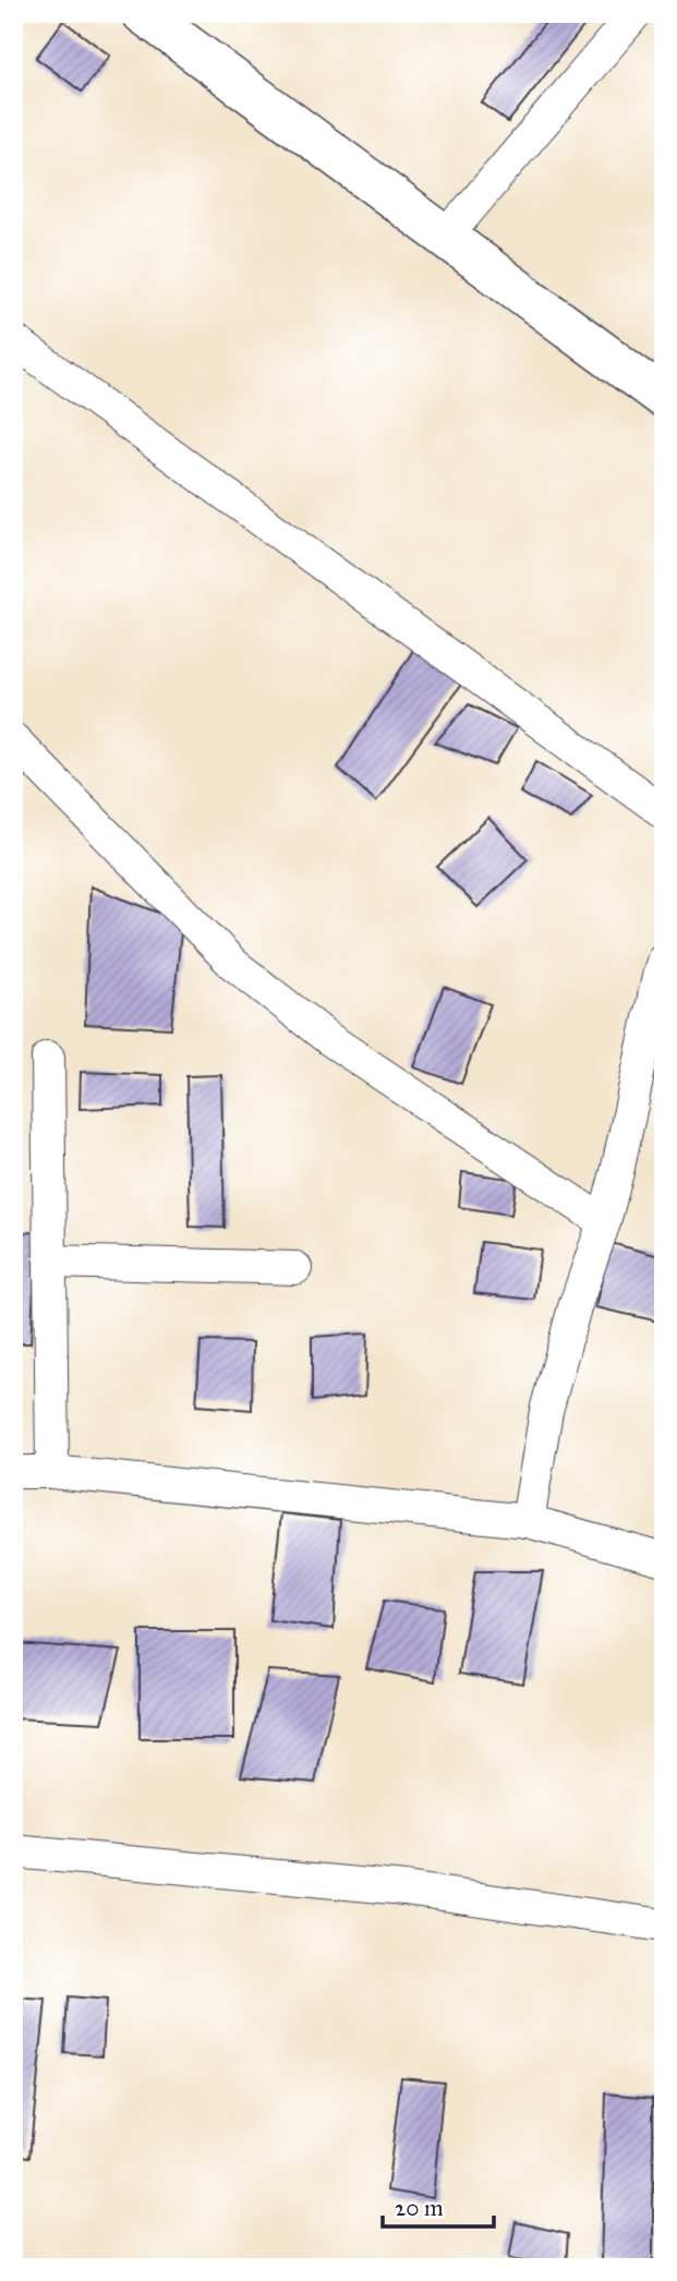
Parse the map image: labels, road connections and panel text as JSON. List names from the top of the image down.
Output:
{
  "scale_bar": "20 m"
}
